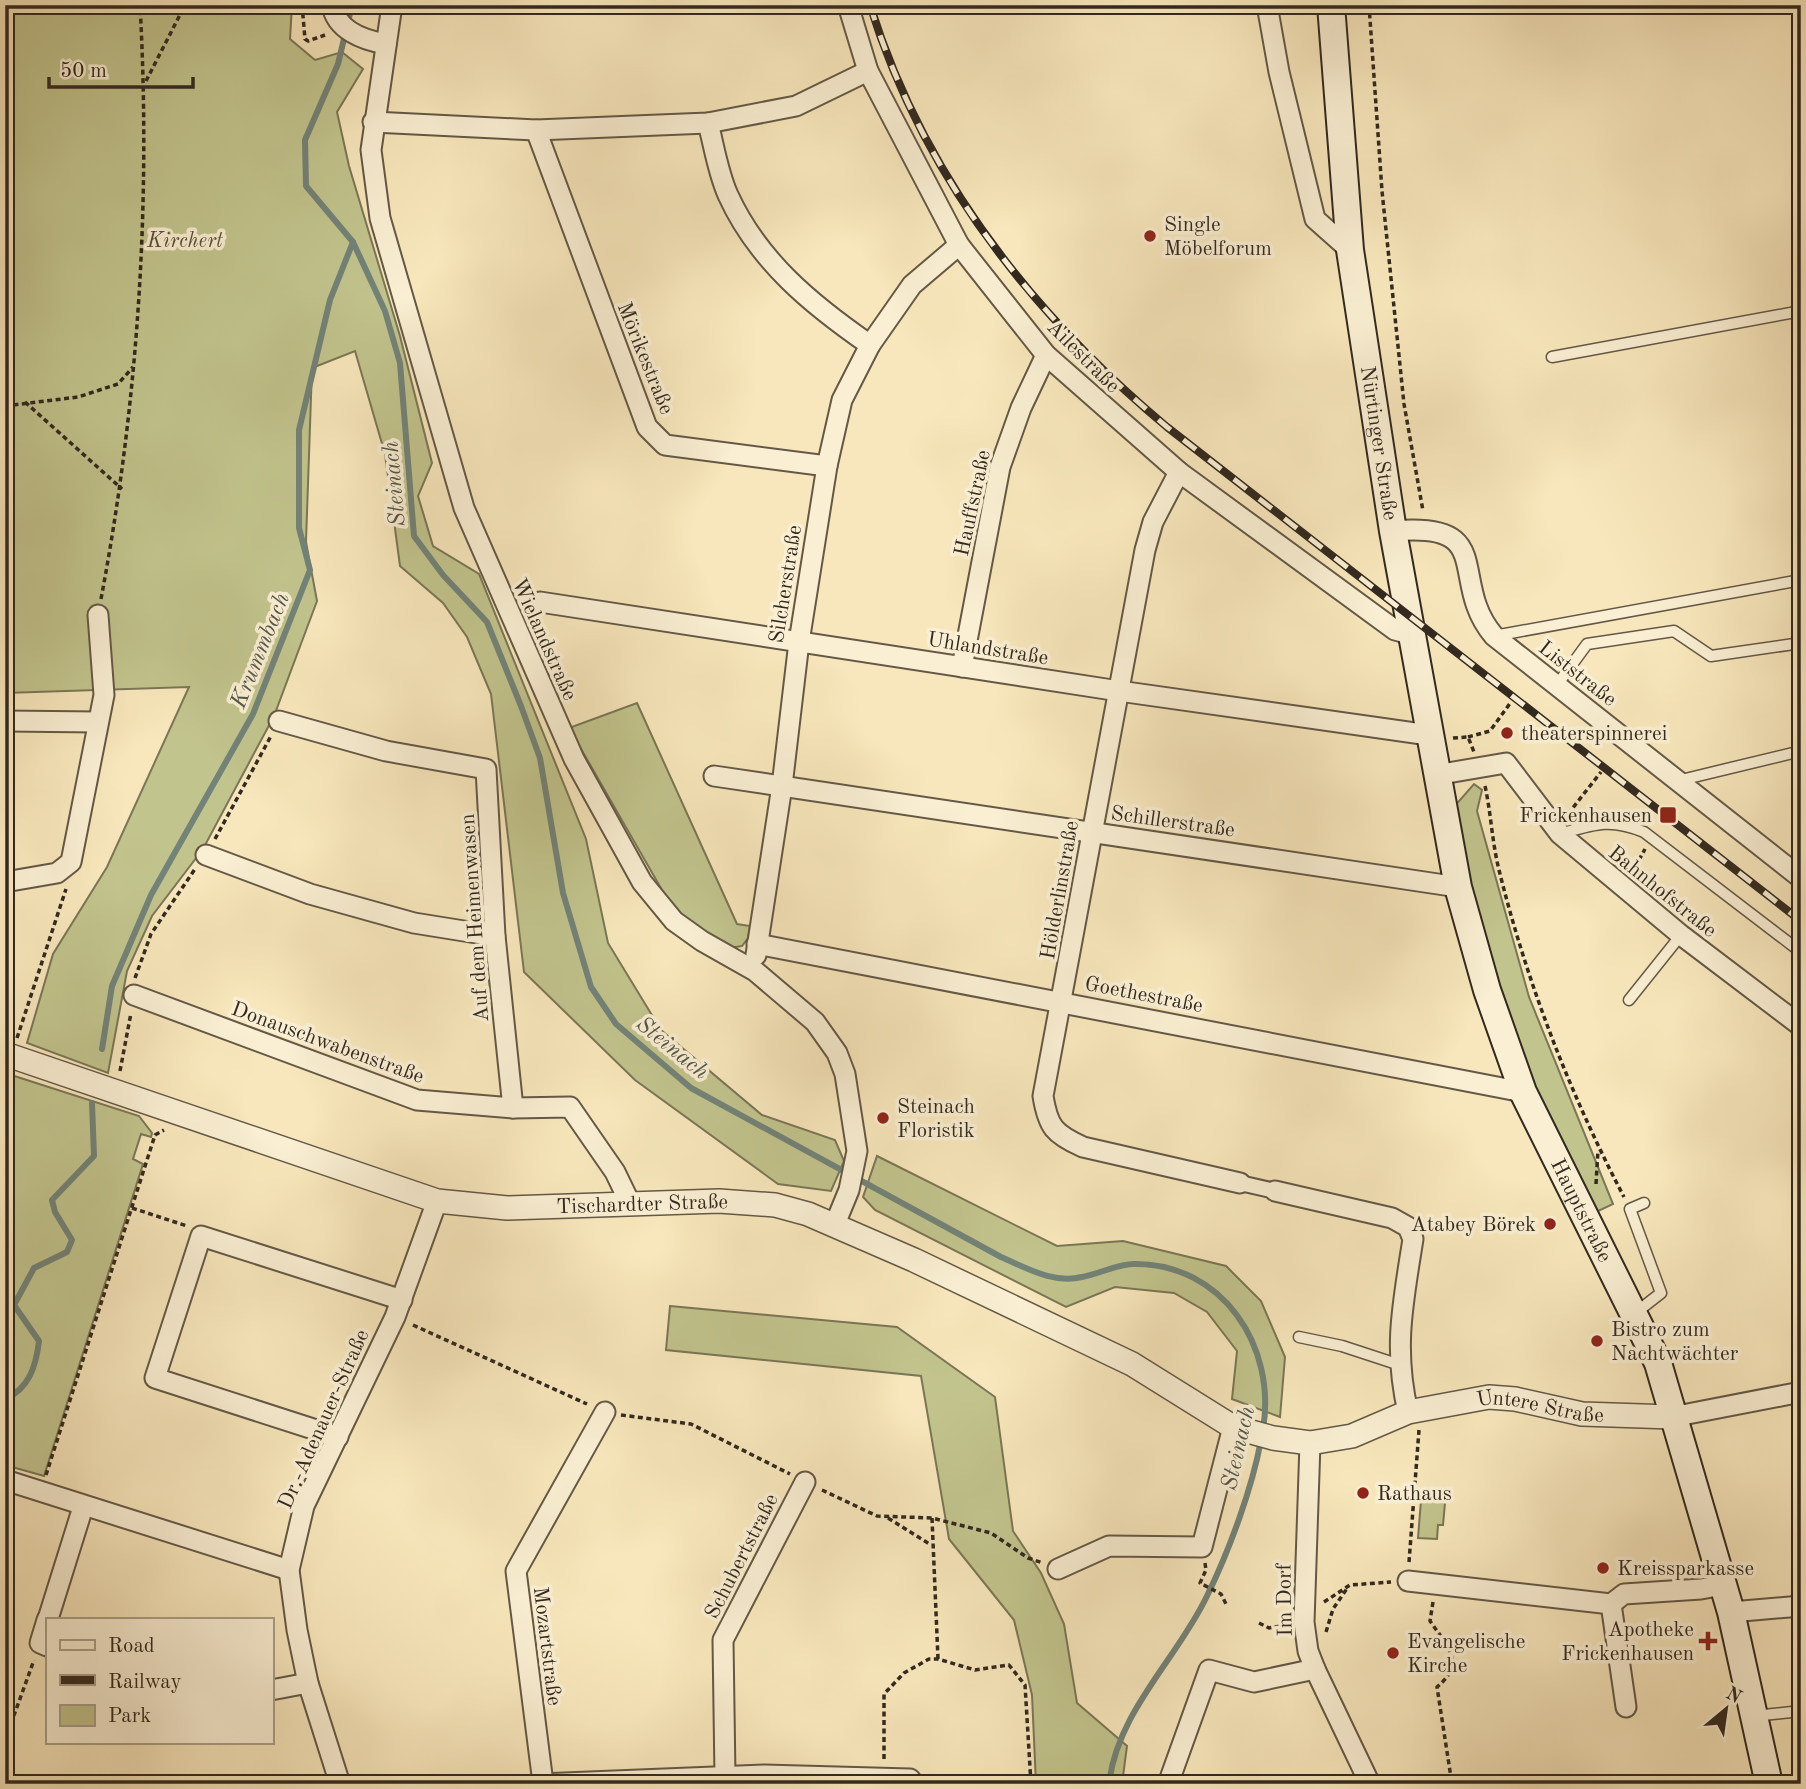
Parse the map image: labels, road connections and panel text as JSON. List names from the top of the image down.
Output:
{
  "streets": {
    "main road": ["Nürtinger Straße", "Hauptstraße"],
    "street": [
      "Ailestraße",
      "Mörikestraße",
      "Hauffstraße",
      "Silcherstraße",
      "Wielandstraße",
      "Uhlandstraße",
      "Liststraße",
      "Schillerstraße",
      "Hölderlinstraße",
      "Bahnhofstraße",
      "Auf dem Heimenwasen",
      "Goethestraße",
      "Donauschwabenstraße",
      "Tischardter Straße",
      "Untere Straße",
      "Dr.-Adenauer-Straße",
      "Schubertstraße",
      "Im Dorf",
      "Mozartstraße"
    ]
  },
  "crossings": [
    ["Ailestraße", "Nürtinger Straße"],
    ["Ailestraße", "Hauffstraße"],
    ["Ailestraße", "Silcherstraße"],
    ["Ailestraße", "Hölderlinstraße"],
    ["Ailestraße", "Hauptstraße"],
    ["Mörikestraße", "Silcherstraße"],
    ["Nürtinger Straße", "Liststraße"],
    ["Nürtinger Straße", "Hauptstraße"],
    ["Hauffstraße", "Uhlandstraße"],
    ["Silcherstraße", "Wielandstraße"],
    ["Silcherstraße", "Uhlandstraße"],
    ["Silcherstraße", "Schillerstraße"],
    ["Silcherstraße", "Goethestraße"],
    ["Wielandstraße", "Tischardter Straße"],
    ["Uhlandstraße", "Hölderlinstraße"],
    ["Uhlandstraße", "Hauptstraße"],
    ["Schillerstraße", "Hölderlinstraße"],
    ["Schillerstraße", "Hauptstraße"],
    ["Hölderlinstraße", "Goethestraße"],
    ["Bahnhofstraße", "Hauptstraße"],
    ["Auf dem Heimenwasen", "Donauschwabenstraße"],
    ["Goethestraße", "Hauptstraße"],
    ["Tischardter Straße", "Untere Straße"],
    ["Tischardter Straße", "Dr.-Adenauer-Straße"],
    ["Hauptstraße", "Untere Straße"],
    ["Untere Straße", "Im Dorf"]
  ],
  "water": ["Steinach", "Krummbach"],
  "parks": ["Kirchert"],
  "places": {
    "other": [
      "Single Möbelforum",
      "theaterspinnerei",
      "Steinach Floristik",
      "Atabey Börek",
      "Bistro zum Nachtwächter",
      "Rathaus",
      "Kreissparkasse",
      "Evangelische Kirche"
    ],
    "transit": ["Frickenhausen"],
    "health": ["Apotheke Frickenhausen"]
  },
  "legend": ["Road", "Railway", "Park"],
  "scale_bar": "50 m",
  "north": "top right"
}
